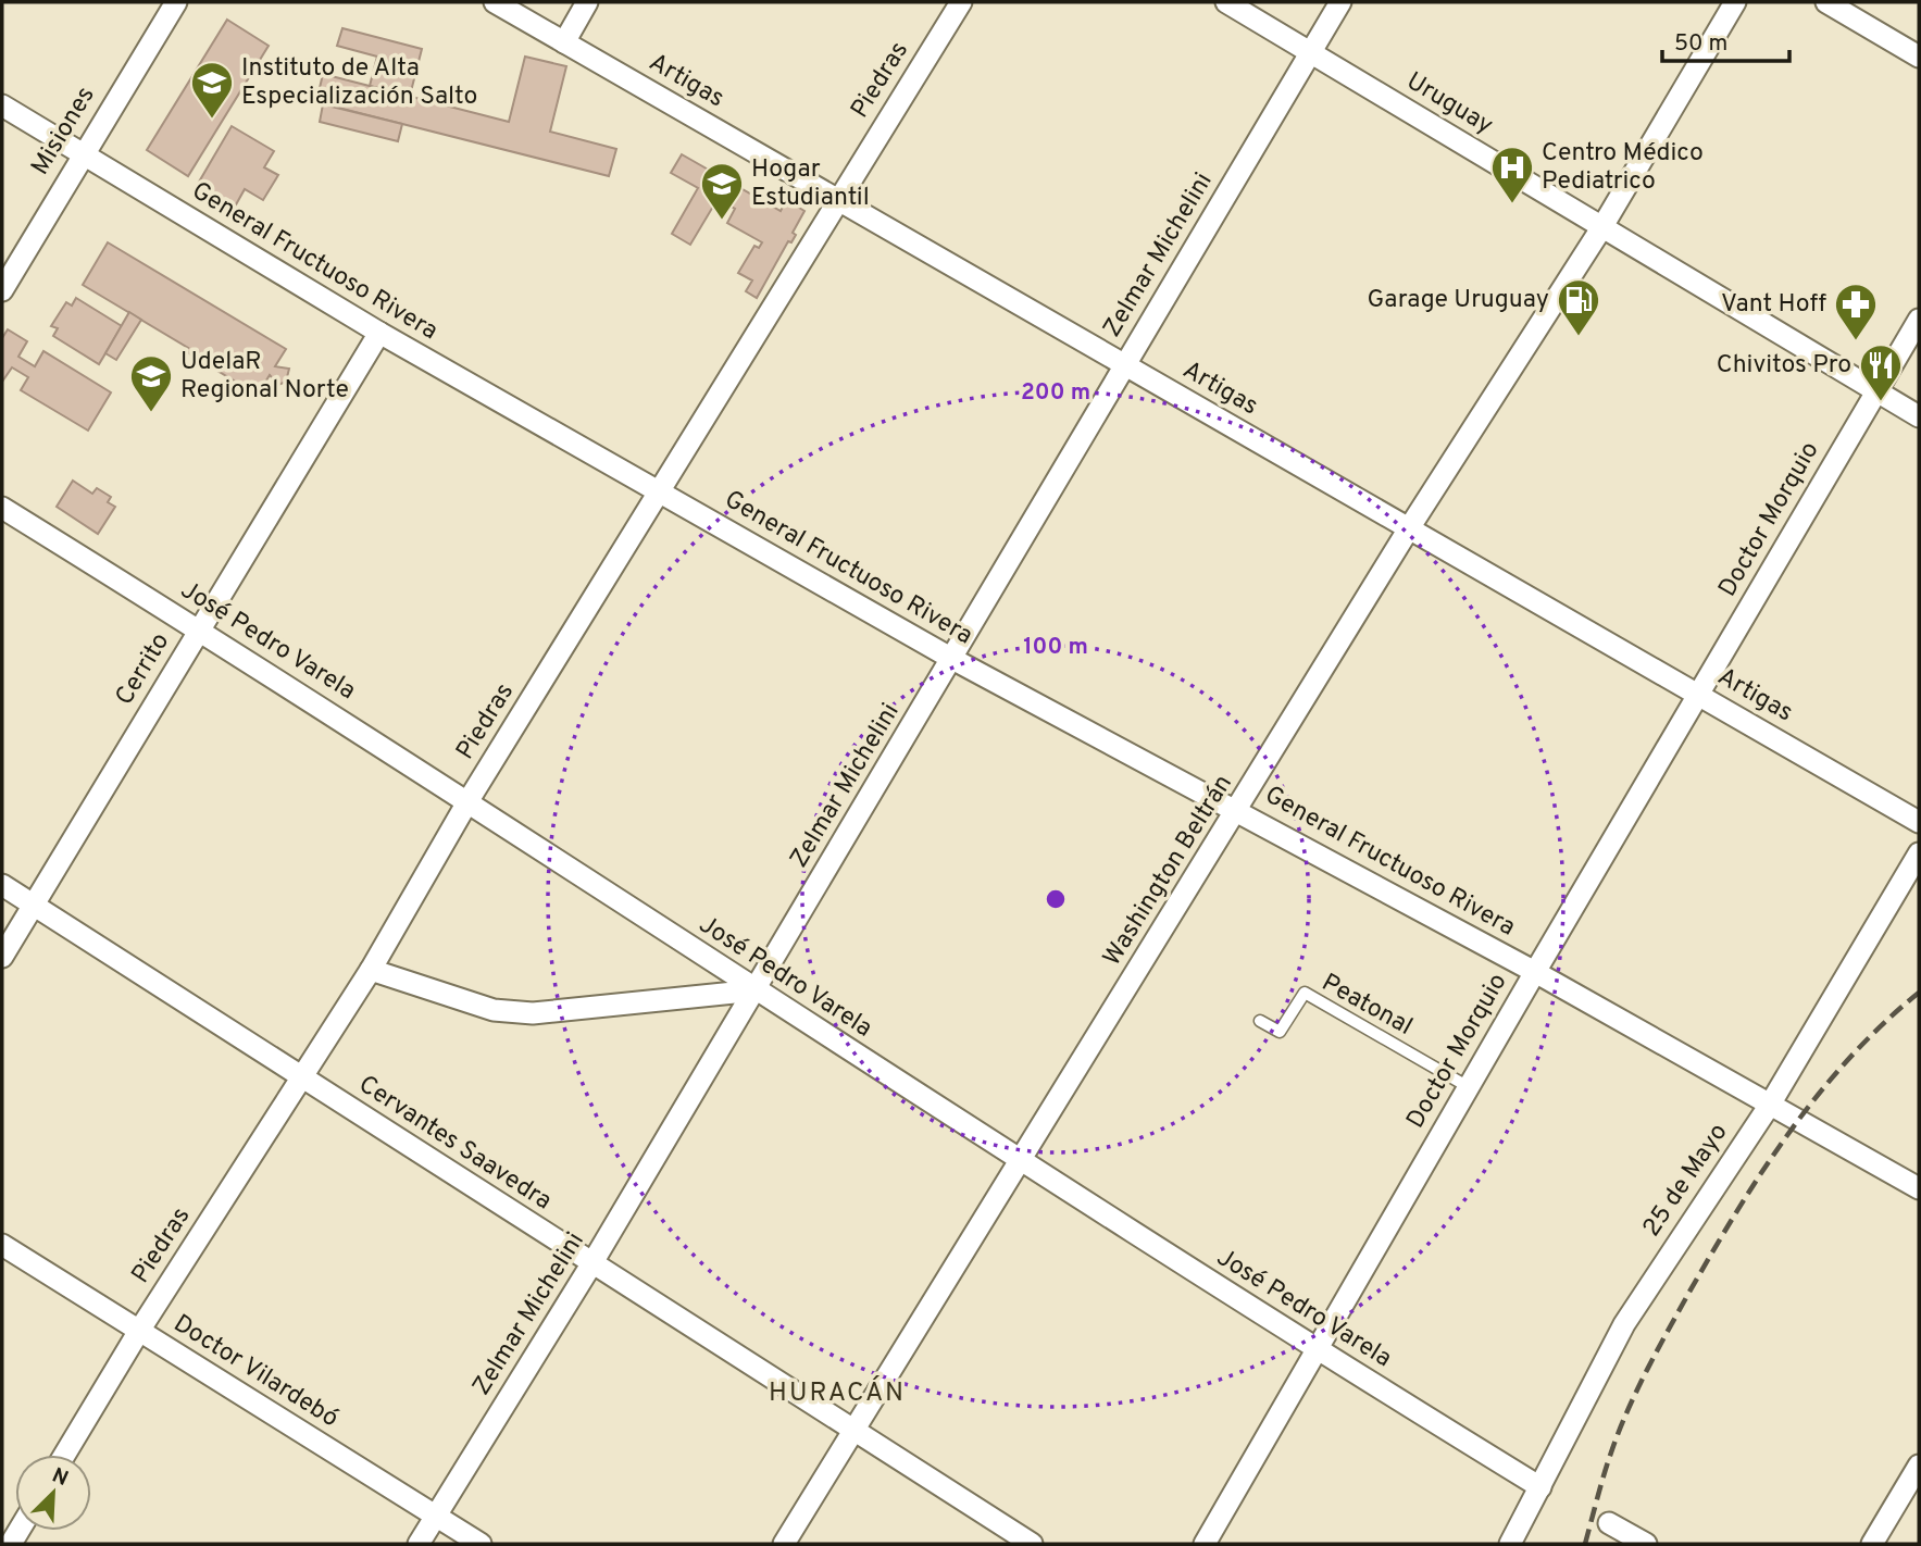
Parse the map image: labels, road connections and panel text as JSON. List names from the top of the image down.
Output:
{
  "streets": {
    "street": [
      "Piedras",
      "Artigas",
      "Uruguay",
      "Misiones",
      "Zelmar Michelini",
      "General Fructuoso Rivera",
      "Doctor Morquio",
      "José Pedro Varela",
      "Cerrito",
      "Washington Beltrán",
      "Cervantes Saavedra",
      "25 de Mayo",
      "Doctor Vilardebó"
    ],
    "lane": ["Peatonal"]
  },
  "crossings": [
    ["Piedras", "Artigas"],
    ["Piedras", "General Fructuoso Rivera"],
    ["Piedras", "José Pedro Varela"],
    ["Piedras", "Cervantes Saavedra"],
    ["Piedras", "Doctor Vilardebó"],
    ["Artigas", "Zelmar Michelini"],
    ["Artigas", "Doctor Morquio"],
    ["Artigas", "Washington Beltrán"],
    ["Uruguay", "Zelmar Michelini"],
    ["Uruguay", "Doctor Morquio"],
    ["Uruguay", "Washington Beltrán"],
    ["Misiones", "General Fructuoso Rivera"],
    ["Zelmar Michelini", "General Fructuoso Rivera"],
    ["Zelmar Michelini", "José Pedro Varela"],
    ["Zelmar Michelini", "Cervantes Saavedra"],
    ["Zelmar Michelini", "Doctor Vilardebó"],
    ["General Fructuoso Rivera", "Doctor Morquio"],
    ["General Fructuoso Rivera", "Cerrito"],
    ["General Fructuoso Rivera", "Washington Beltrán"],
    ["General Fructuoso Rivera", "25 de Mayo"],
    ["Doctor Morquio", "José Pedro Varela"],
    ["Doctor Morquio", "Peatonal"],
    ["José Pedro Varela", "Cerrito"],
    ["José Pedro Varela", "Washington Beltrán"],
    ["José Pedro Varela", "25 de Mayo"],
    ["Cerrito", "Cervantes Saavedra"],
    ["Washington Beltrán", "Cervantes Saavedra"]
  ],
  "districts": ["HURACÁN"],
  "places": {
    "school or university": ["Instituto de Alta Especialización Salto", "Hogar Estudiantil", "UdelaR Regional Norte"],
    "hospital": ["Centro Médico Pediatrico"],
    "fuel station": ["Garage Uruguay"],
    "pharmacy": ["Vant Hoff"],
    "restaurant": ["Chivitos Pro"]
  },
  "scale_bar": "50 m",
  "north": "top right",
  "rings": ["200 m", "100 m"]
}
